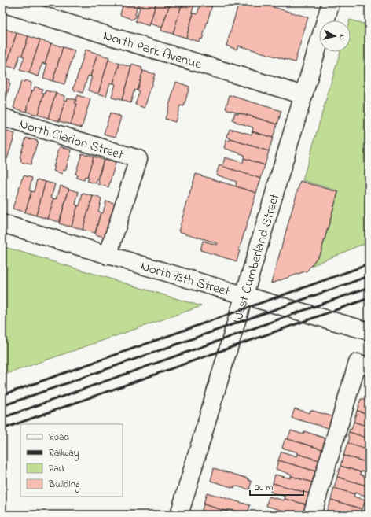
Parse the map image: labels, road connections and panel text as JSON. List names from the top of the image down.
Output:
{
  "streets": {
    "street": [
      "North Park Avenue",
      "North Clarion Street",
      "West Cumberland Street",
      "North 13th Street"
    ]
  },
  "crossings": [
    ["North Park Avenue", "West Cumberland Street"],
    ["North Clarion Street", "North 13th Street"],
    ["West Cumberland Street", "North 13th Street"]
  ],
  "legend": [
    "Road",
    "Railway",
    "Park",
    "Building"
  ],
  "scale_bar": "20 m",
  "north": "right"
}
